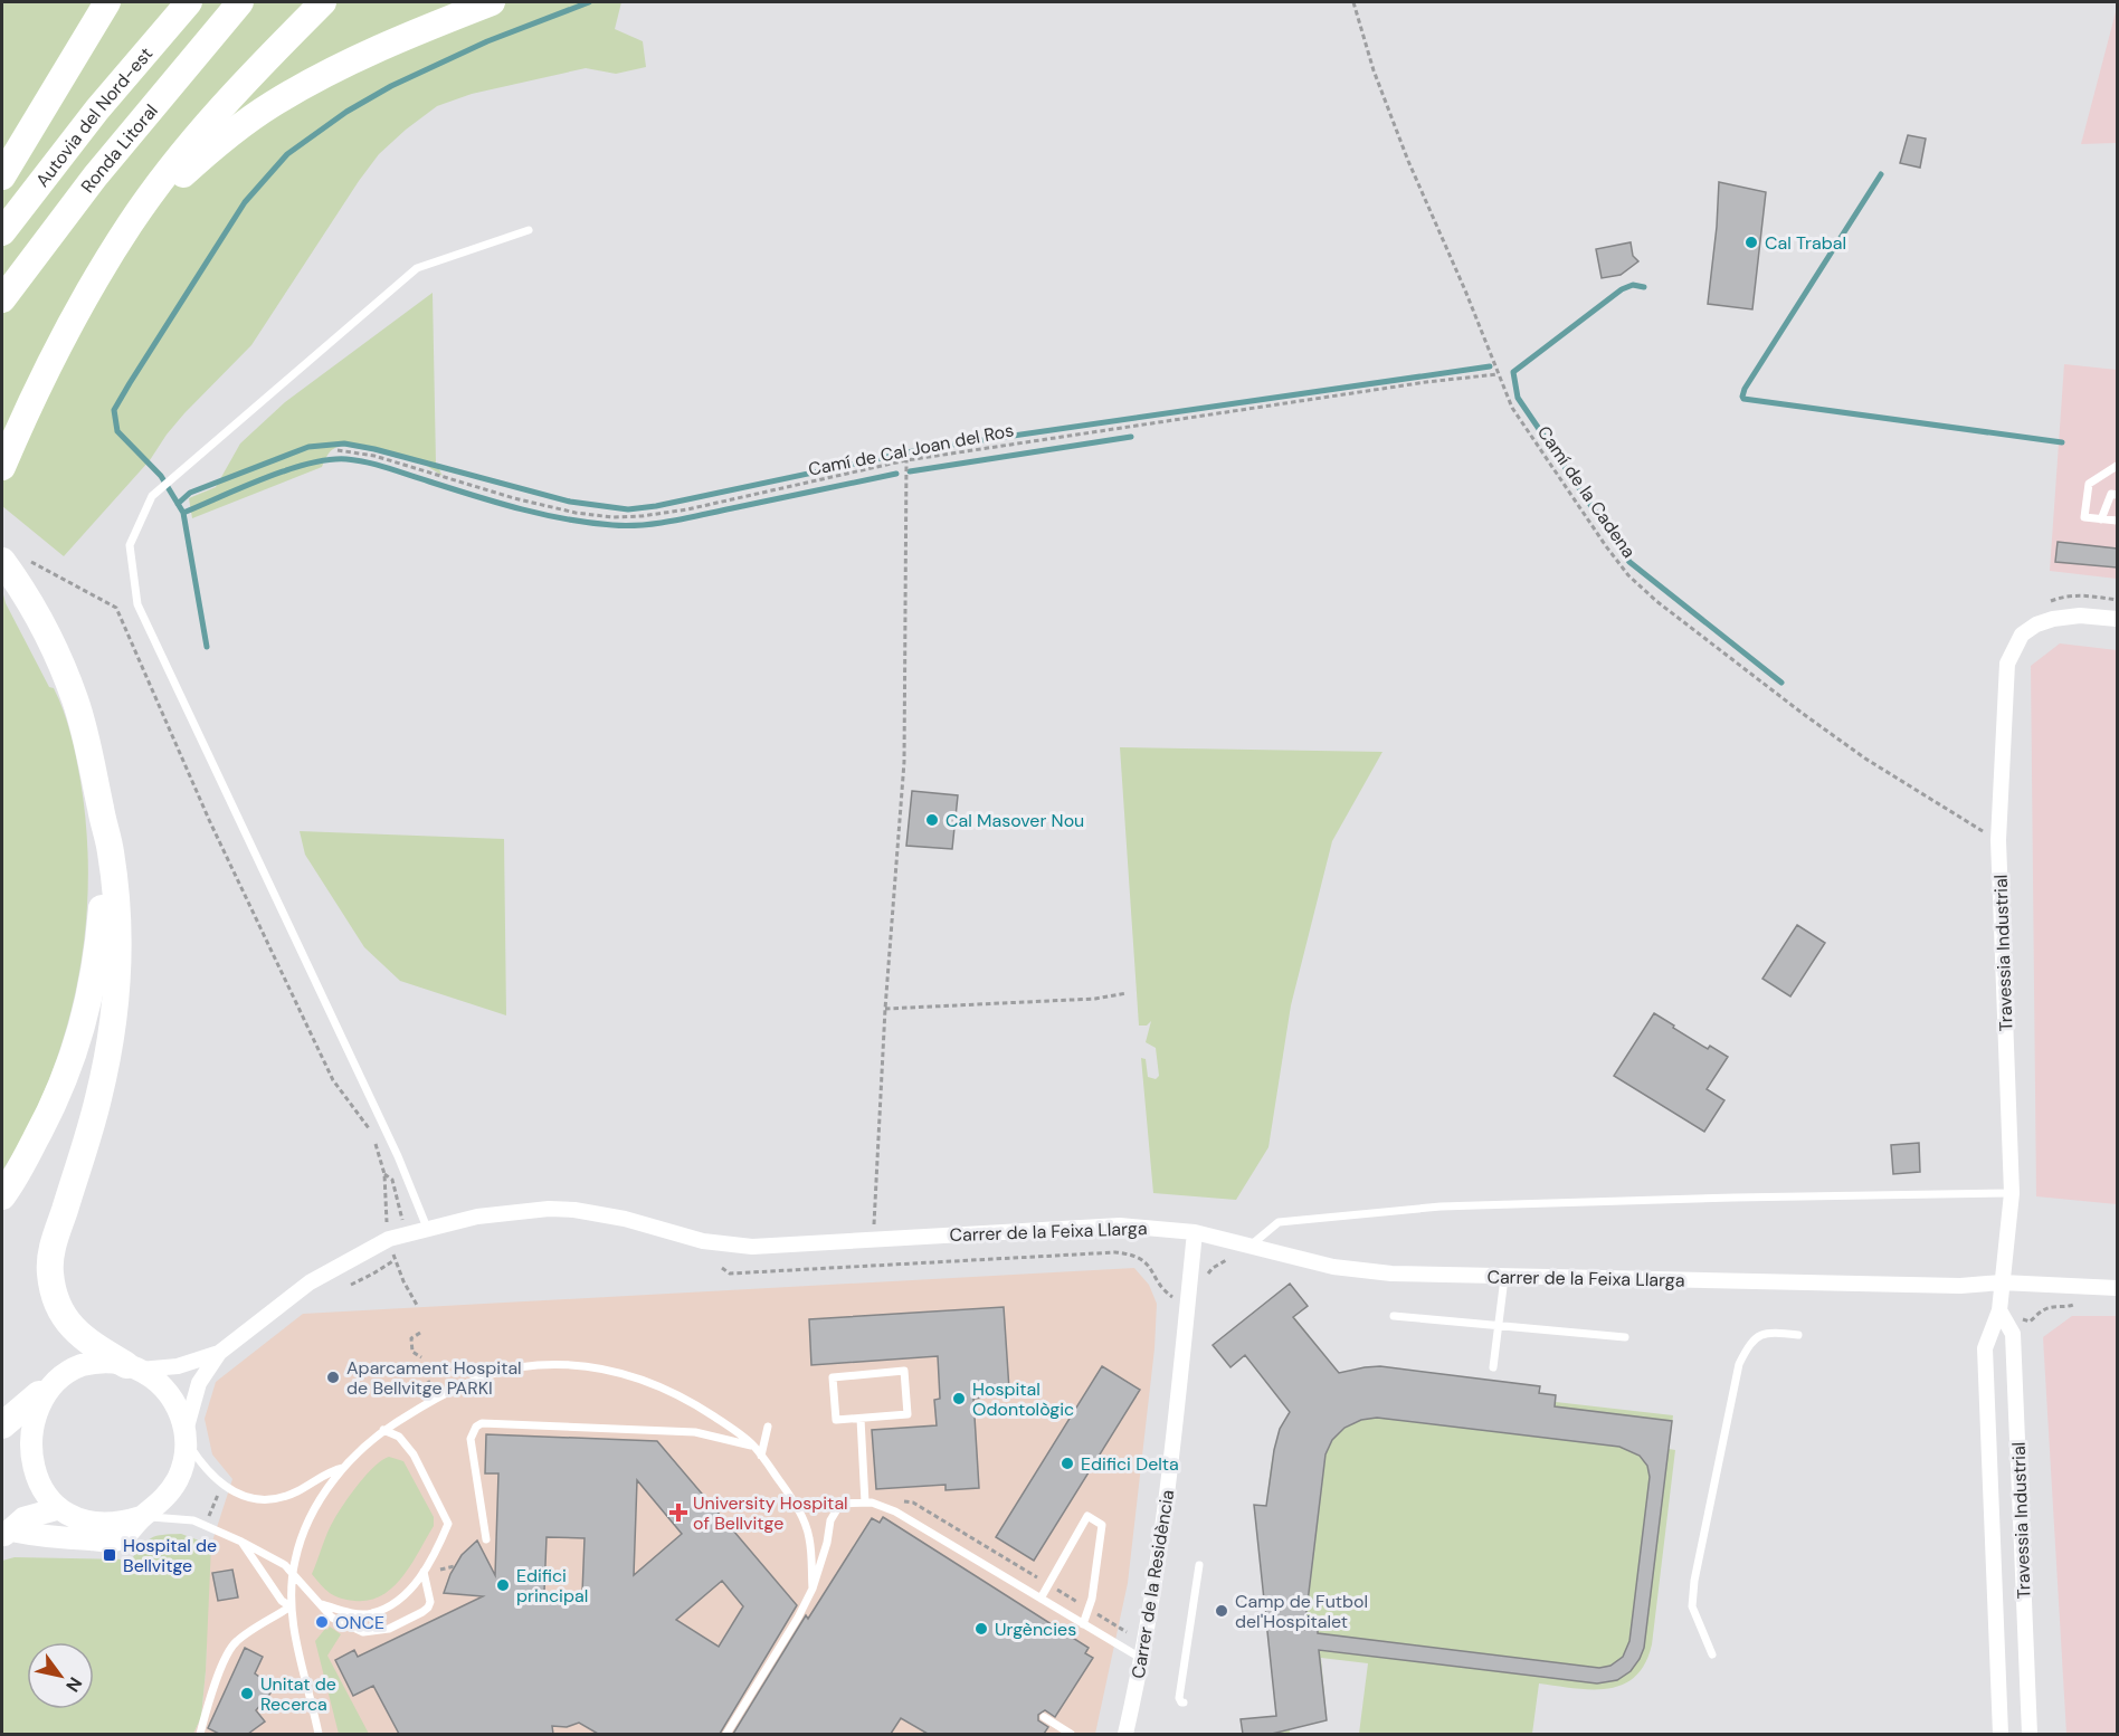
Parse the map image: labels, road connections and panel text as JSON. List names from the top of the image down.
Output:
{
  "streets": {
    "highway": ["Autovia del Nord-est", "Ronda Litoral"],
    "street": ["Travessia Industrial", "Carrer de la Feixa Llarga", "Carrer de la Residència"],
    "path": ["Camí de Cal Joan del Ros", "Camí de la Cadena"]
  },
  "crossings": [
    ["Camí de Cal Joan del Ros", "Camí de la Cadena"],
    ["Camí de la Cadena", "Travessia Industrial"],
    ["Travessia Industrial", "Carrer de la Feixa Llarga"],
    ["Carrer de la Feixa Llarga", "Carrer de la Residència"]
  ],
  "places": {
    "other": [
      "Cal Trabal",
      "Cal Masover Nou",
      "Aparcament Hospital de Bellvitge PARKI",
      "Hospital Odontològic",
      "Edifici Delta",
      "Edifici principal",
      "Camp de Futbol del'Hospitalet",
      "ONCE",
      "Urgències",
      "Unitat de Recerca"
    ],
    "health": ["University Hospital of Bellvitge"],
    "transit": ["Hospital de Bellvitge"]
  },
  "north": "bottom right"
}
